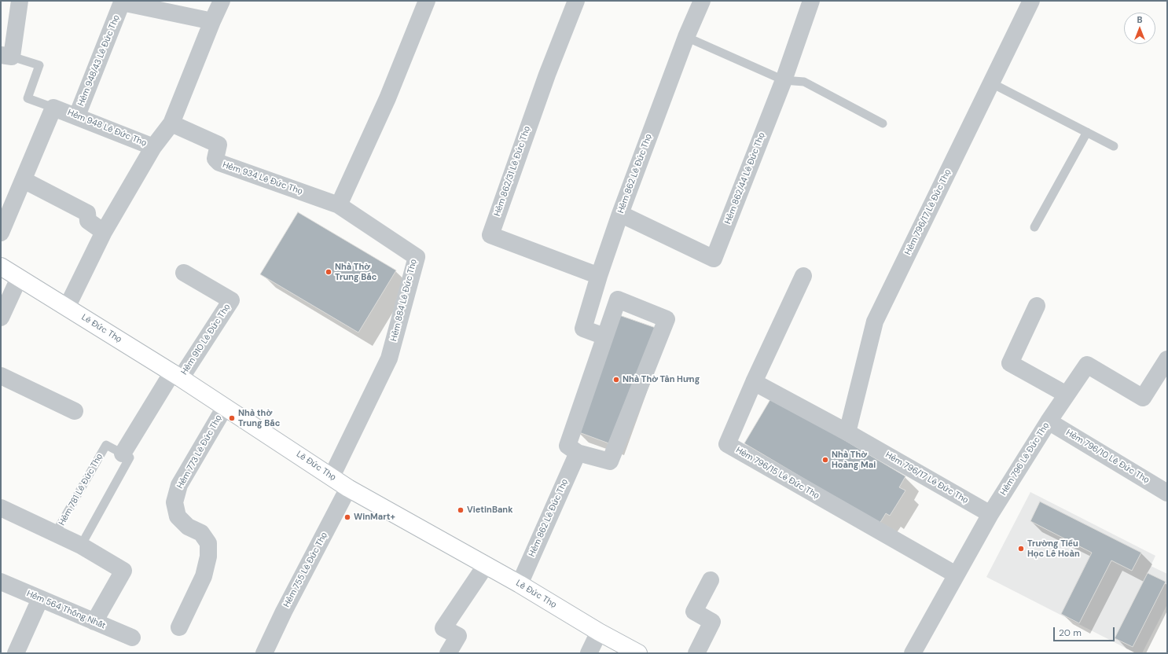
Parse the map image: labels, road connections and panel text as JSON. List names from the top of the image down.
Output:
{
  "streets": {
    "main road": ["Lê Đức Thọ"],
    "street": [
      "Hẻm 948/43 Lê Đức Thọ",
      "Hẻm 948 Lê Đức Thọ",
      "Hẻm 862/31 Lê Đức Thọ",
      "Hẻm 862 Lê Đức Thọ",
      "Hẻm 934 Lê Đức Thọ",
      "Hẻm 862/44 Lê Đức Thọ",
      "Hẻm 796/17 Lê Đức Thọ",
      "Hẻm 884 Lê Đức Thọ",
      "Hẻm 910 Lê Đức Thọ",
      "Hẻm 773 Lê Đức Thọ",
      "Hẻm 796/10 Lê Đức Thọ",
      "Hẻm 796 Lê Đức Thọ",
      "Hẻm 796/15 Lê Đức Thọ",
      "Hẻm 781 Lê Đức Thọ",
      "Hẻm 755 Lê Đức Thọ",
      "Hẻm 564 Thống Nhất"
    ]
  },
  "crossings": [
    ["Hẻm 948/43 Lê Đức Thọ", "Hẻm 948 Lê Đức Thọ"],
    ["Hẻm 948 Lê Đức Thọ", "Hẻm 934 Lê Đức Thọ"],
    ["Hẻm 862/31 Lê Đức Thọ", "Hẻm 862 Lê Đức Thọ"],
    ["Hẻm 862 Lê Đức Thọ", "Hẻm 862/44 Lê Đức Thọ"],
    ["Hẻm 862 Lê Đức Thọ", "Lê Đức Thọ"],
    ["Hẻm 934 Lê Đức Thọ", "Hẻm 884 Lê Đức Thọ"],
    ["Hẻm 796/17 Lê Đức Thọ", "Hẻm 796 Lê Đức Thọ"],
    ["Hẻm 796/17 Lê Đức Thọ", "Hẻm 796/15 Lê Đức Thọ"],
    ["Hẻm 884 Lê Đức Thọ", "Lê Đức Thọ"],
    ["Lê Đức Thọ", "Hẻm 910 Lê Đức Thọ"],
    ["Lê Đức Thọ", "Hẻm 773 Lê Đức Thọ"],
    ["Lê Đức Thọ", "Hẻm 755 Lê Đức Thọ"],
    ["Hẻm 796/10 Lê Đức Thọ", "Hẻm 796 Lê Đức Thọ"],
    ["Hẻm 796 Lê Đức Thọ", "Hẻm 796/15 Lê Đức Thọ"],
    ["Hẻm 781 Lê Đức Thọ", "Hẻm 564 Thống Nhất"]
  ],
  "places": [
    "Nhà Thờ Trung Bắc",
    "Nhà Thờ Tân Hưng",
    "Nhà thờ Trung Bắc",
    "Nhà Thờ Hoàng Mai",
    "VietinBank",
    "WinMart+",
    "Trường Tiểu Học Lê Hoàn"
  ],
  "scale_bar": "20 m",
  "north": "top"
}
